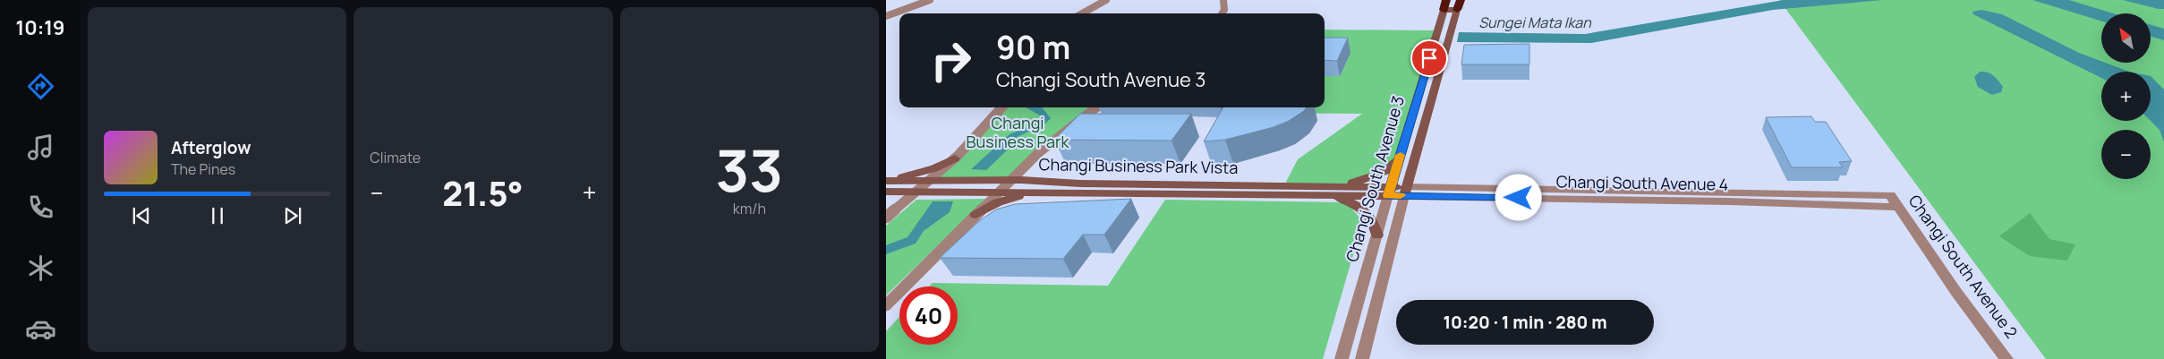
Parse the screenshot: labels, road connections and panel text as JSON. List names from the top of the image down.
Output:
{
  "streets": {
    "main road": ["Changi Business Park Vista", "Changi South Avenue 3", "Changi South Avenue 4"],
    "street": ["Changi South Avenue 2"]
  },
  "crossings": [
    ["Changi Business Park Vista", "Changi South Avenue 3"],
    ["Changi Business Park Vista", "Changi South Avenue 4"],
    ["Changi South Avenue 3", "Changi South Avenue 4"],
    ["Changi South Avenue 4", "Changi South Avenue 2"]
  ],
  "water": ["Sungei Mata Ikan"],
  "parks": ["Changi Business Park"],
  "north": "top left",
  "page": {
    "tabs": "10:19",
    "tile": [
      "Climate",
      ["33", "km/h"]
    ],
    "map_buttons": ["+", "−"],
    "turn": ["90 m", "Changi South Avenue 3"],
    "song": ["Afterglow", "The Pines"],
    "heat": ["−", "21.5°", "+"],
    "limit": "40",
    "trip": "10:20 · 1 min · 280 m"
  }
}
